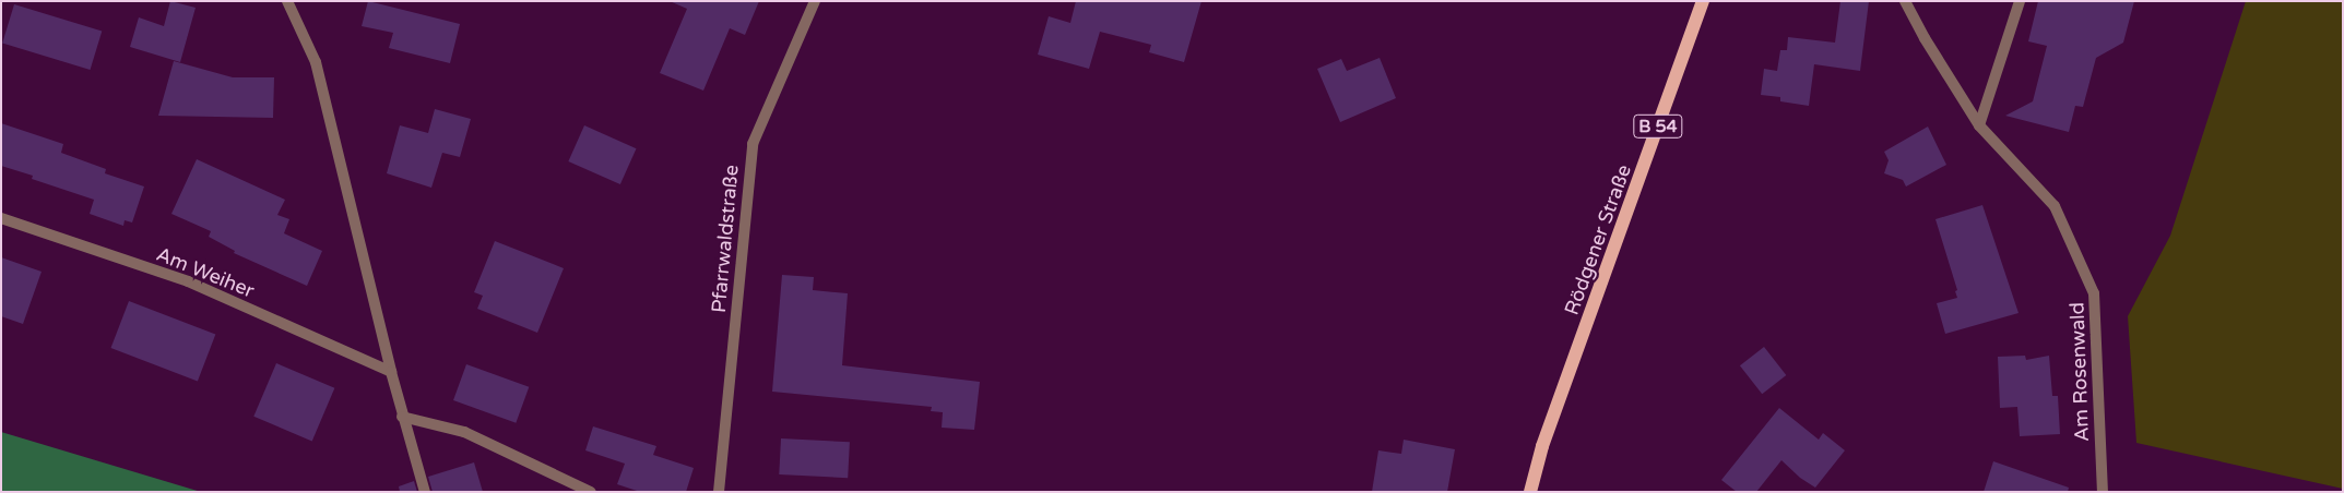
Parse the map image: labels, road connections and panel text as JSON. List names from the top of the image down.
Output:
{
  "streets": {
    "main road": ["B 54", "Rödgener Straße"],
    "street": ["Pfarrwaldstraße", "Am Weiher", "Am Rosenwald"]
  }
}
